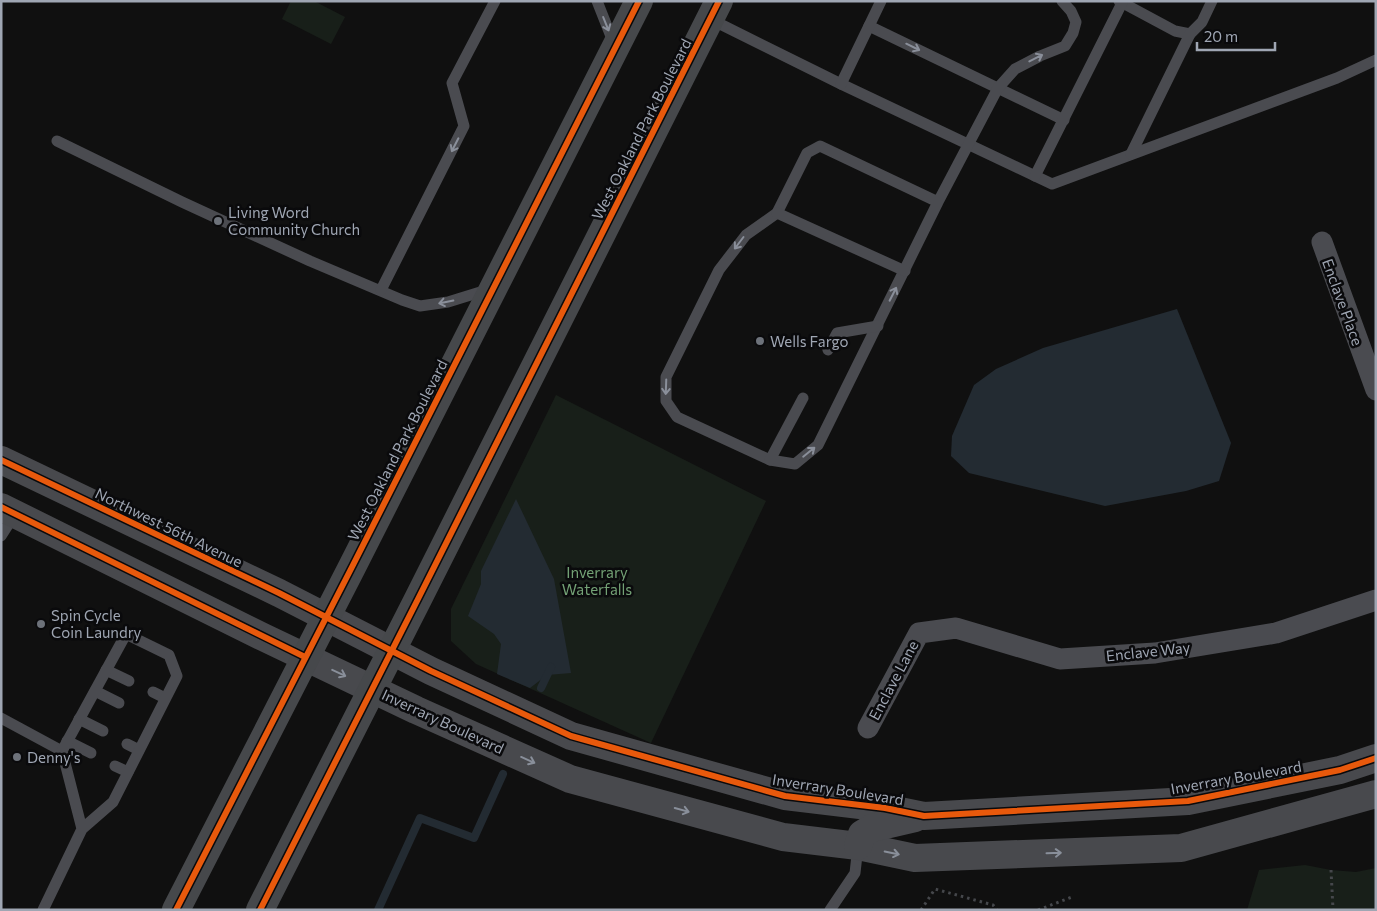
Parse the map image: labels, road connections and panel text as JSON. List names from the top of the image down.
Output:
{
  "streets": {
    "main road": ["West Oakland Park Boulevard"],
    "street": [
      "Enclave Place",
      "Northwest 56th Avenue",
      "Enclave Way",
      "Enclave Lane",
      "Inverrary Boulevard"
    ]
  },
  "crossings": [
    ["West Oakland Park Boulevard", "Northwest 56th Avenue"],
    ["West Oakland Park Boulevard", "Inverrary Boulevard"],
    ["Northwest 56th Avenue", "Inverrary Boulevard"],
    ["Enclave Way", "Enclave Lane"]
  ],
  "parks": ["Inverrary Waterfalls"],
  "places": [
    "Living Word Community Church",
    "Wells Fargo",
    "Spin Cycle Coin Laundry",
    "Denny's"
  ],
  "scale_bar": "20 m"
}
